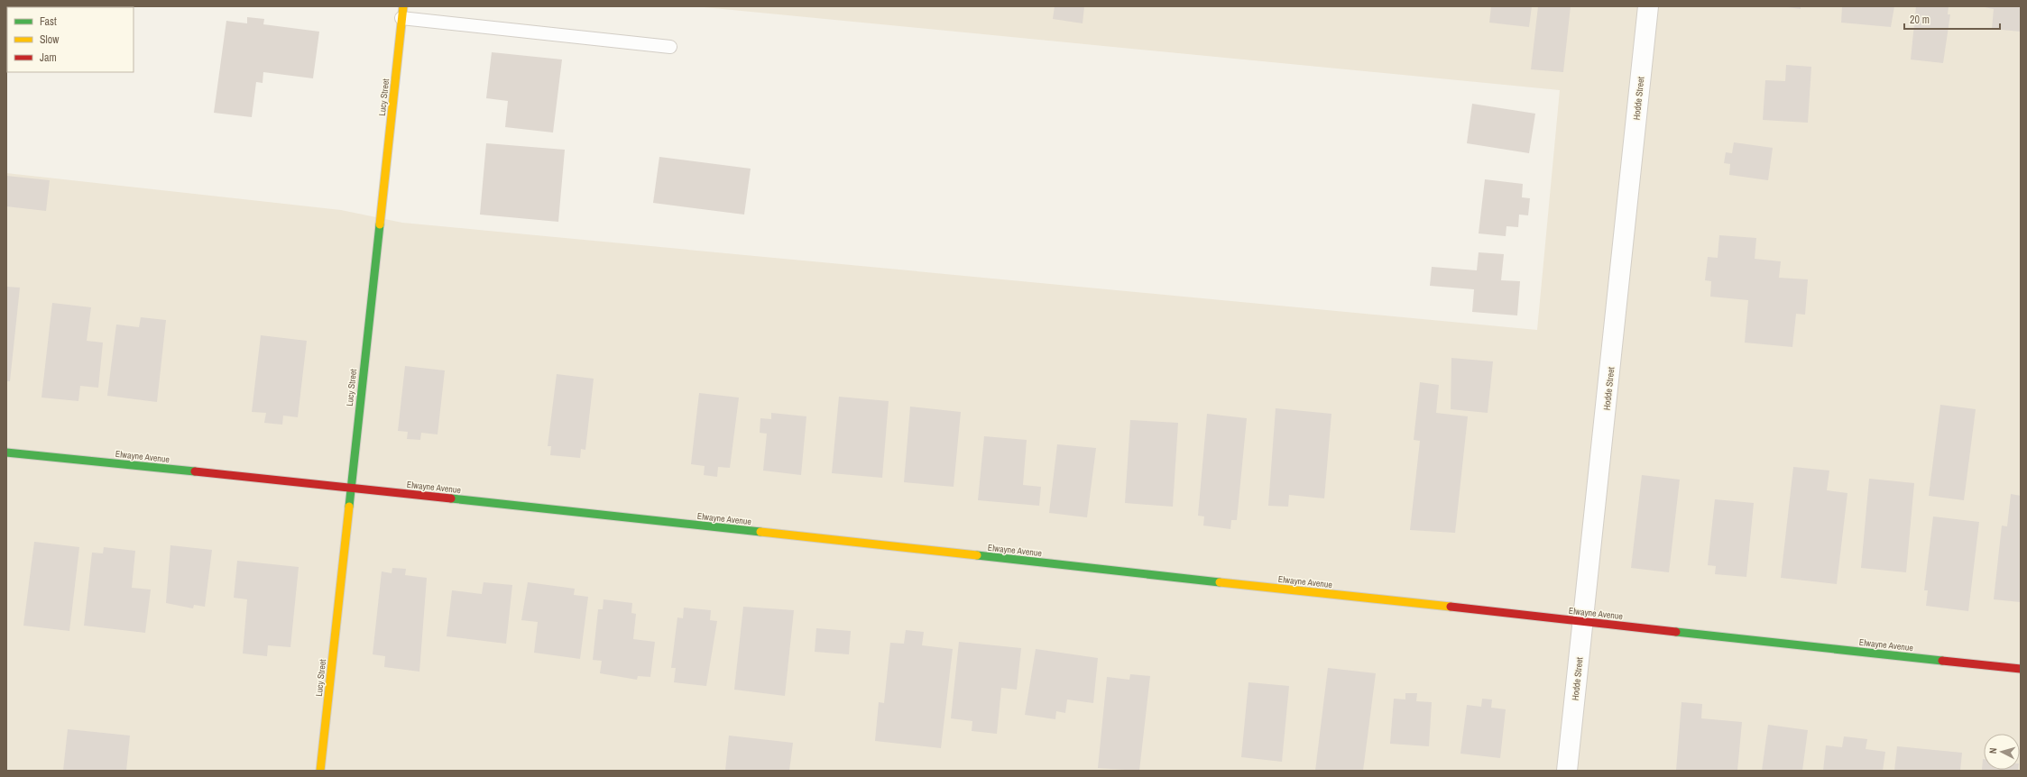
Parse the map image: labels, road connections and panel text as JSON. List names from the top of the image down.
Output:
{
  "streets": {
    "street": ["Lucy Street", "Hodde Street", "Elwayne Avenue"]
  },
  "crossings": [
    ["Lucy Street", "Elwayne Avenue"],
    ["Hodde Street", "Elwayne Avenue"]
  ],
  "legend": ["Fast", "Slow", "Jam"],
  "scale_bar": "20 m",
  "north": "left"
}
